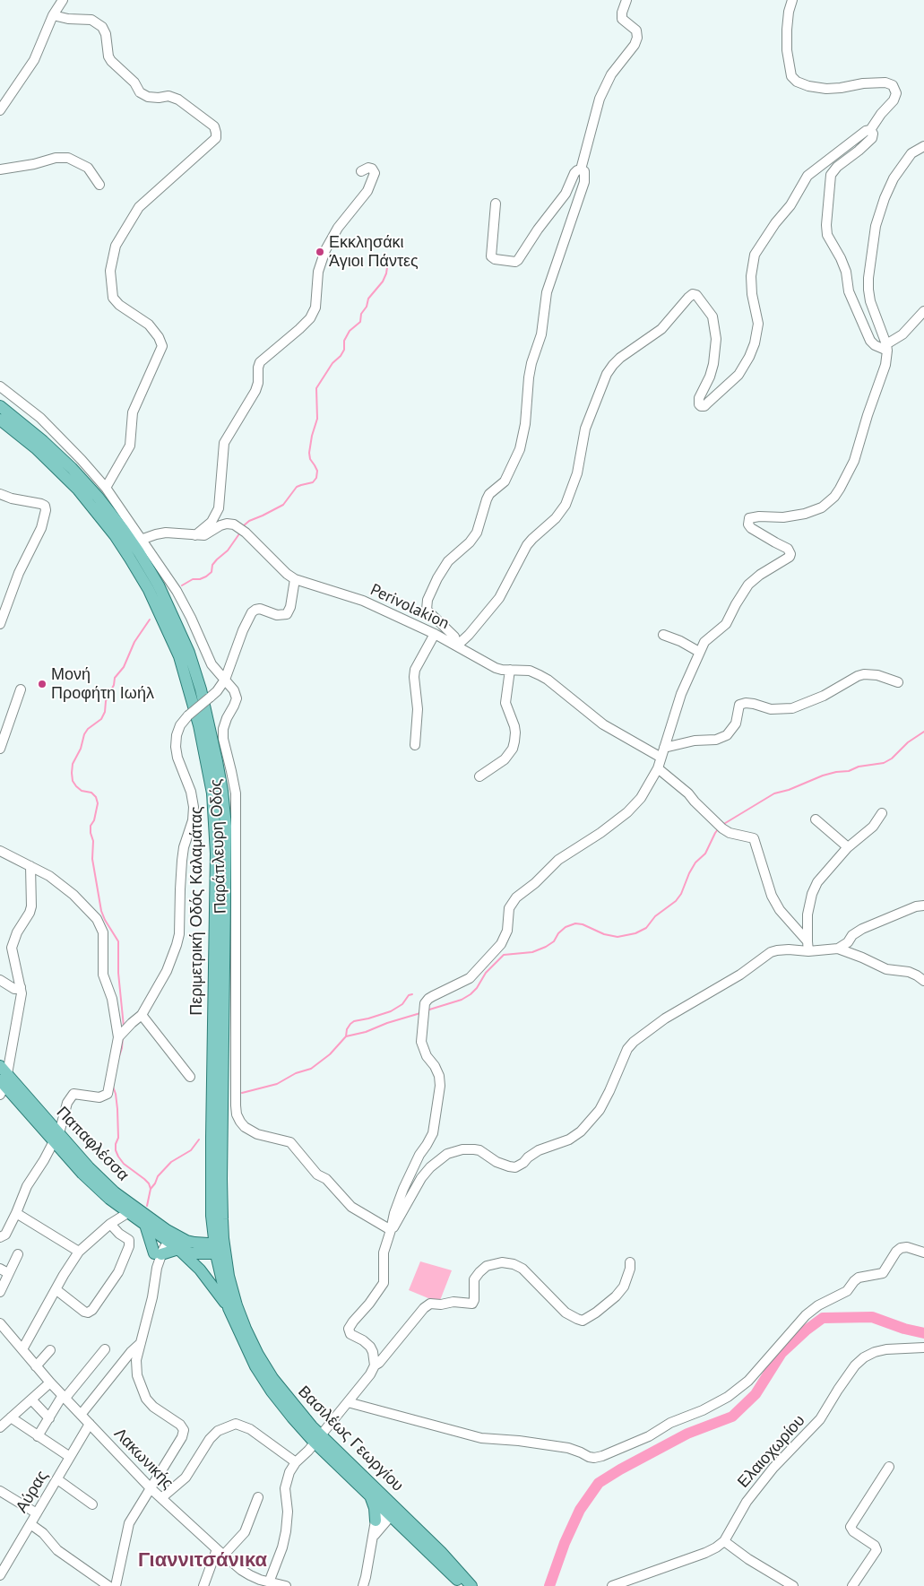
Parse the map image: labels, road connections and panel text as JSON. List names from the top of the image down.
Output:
{
  "streets": {
    "main road": ["Περιμετρική Οδός Καλαμάτας", "Παπαφλέσσα", "Βασιλέως Γεωργίου"],
    "street": [
      "Perivolakion",
      "Παράπλευρη Οδός",
      "Ελαιοχωρίου",
      "Λακωνικής",
      "Αύρας"
    ]
  },
  "crossings": [
    ["Perivolakion", "Παράπλευρη Οδός"],
    ["Περιμετρική Οδός Καλαμάτας", "Παπαφλέσσα"],
    ["Περιμετρική Οδός Καλαμάτας", "Βασιλέως Γεωργίου"],
    ["Παπαφλέσσα", "Βασιλέως Γεωργίου"],
    ["Λακωνικής", "Αύρας"]
  ],
  "districts": ["Γιαννιτσάνικα"],
  "places": ["Εκκλησάκι Άγιοι Πάντες", "Μονή Προφήτη Ιωήλ"]
}
